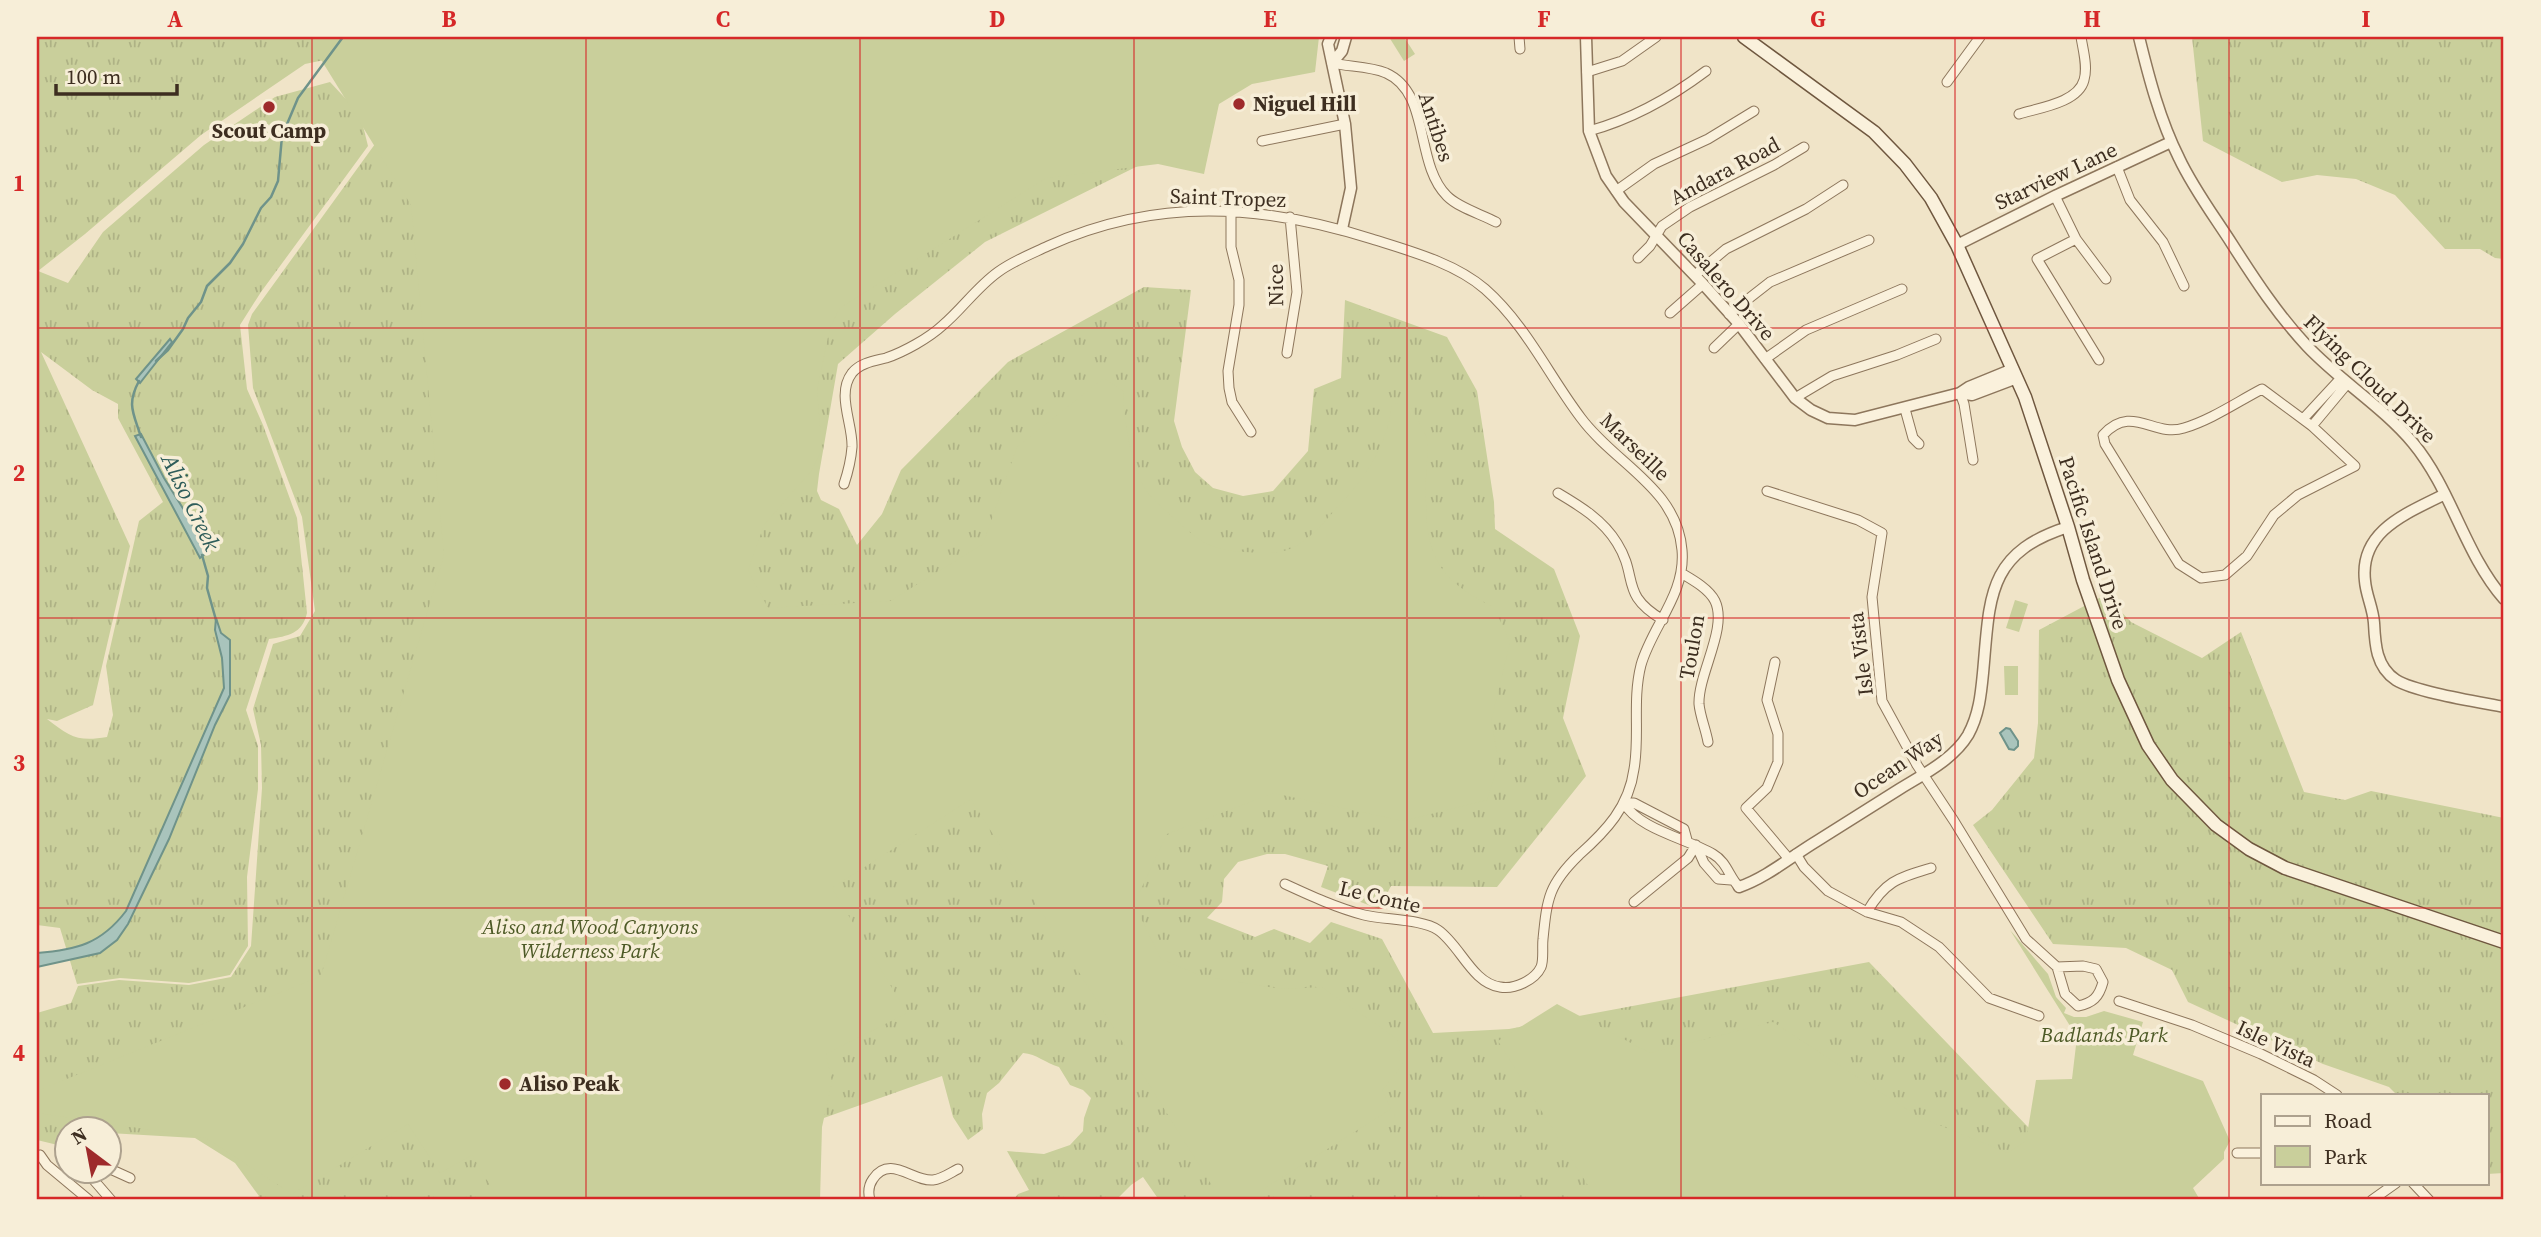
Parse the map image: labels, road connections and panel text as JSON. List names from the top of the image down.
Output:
{
  "streets": {
    "main road": ["Pacific Island Drive"],
    "street": [
      "Antibes",
      "Andara Road",
      "Starview Lane",
      "Saint Tropez",
      "Nice",
      "Casalero Drive",
      "Flying Cloud Drive",
      "Marseille",
      "Toulon",
      "Isle Vista",
      "Ocean Way",
      "Le Conte"
    ]
  },
  "crossings": [
    ["Andara Road", "Casalero Drive"],
    ["Starview Lane", "Flying Cloud Drive"],
    ["Starview Lane", "Pacific Island Drive"],
    ["Saint Tropez", "Nice"],
    ["Saint Tropez", "Marseille"],
    ["Casalero Drive", "Pacific Island Drive"],
    ["Marseille", "Toulon"],
    ["Marseille", "Le Conte"],
    ["Pacific Island Drive", "Ocean Way"],
    ["Isle Vista", "Ocean Way"]
  ],
  "water": ["Aliso Creek"],
  "parks": ["Aliso and Wood Canyons Wilderness Park", "Badlands Park"],
  "places": ["Niguel Hill", "Scout Camp", "Aliso Peak"],
  "legend": ["Road", "Park"],
  "scale_bar": "100 m",
  "north": "top left",
  "grid": {
    "columns": [
      "A",
      "B",
      "C",
      "D",
      "E",
      "F",
      "G",
      "H",
      "I"
    ],
    "rows": [
      "1",
      "2",
      "3",
      "4"
    ]
  }
}
